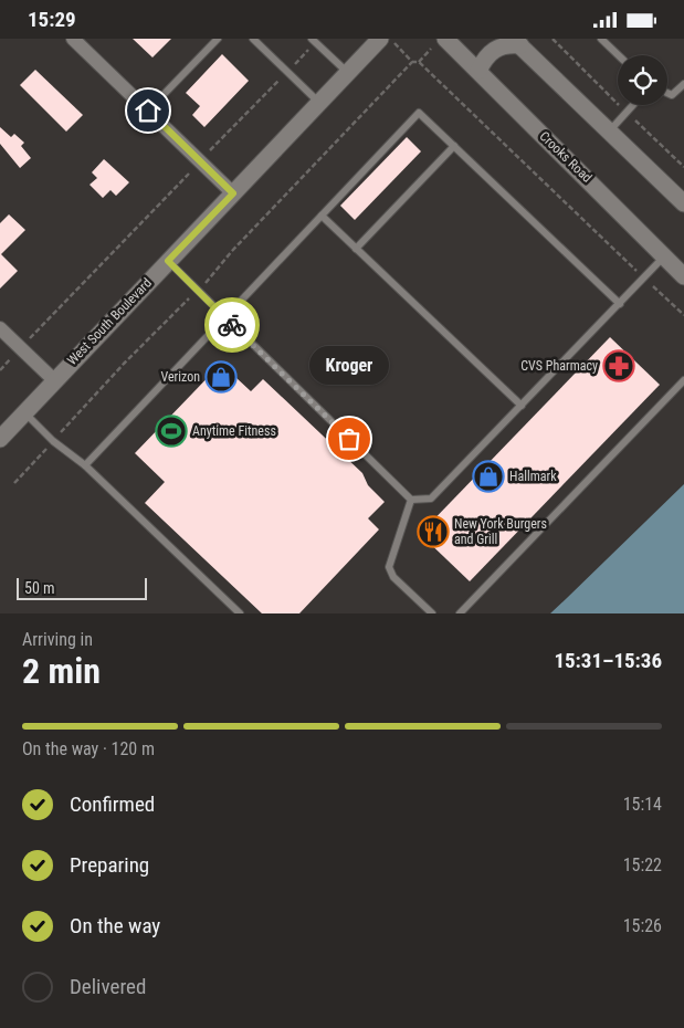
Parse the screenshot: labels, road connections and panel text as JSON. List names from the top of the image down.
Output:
{
  "streets": {
    "main road": ["Crooks Road", "West South Boulevard"]
  },
  "places": {
    "pharmacy": ["CVS Pharmacy"],
    "shop": ["Verizon", "Hallmark"],
    "sports": ["Anytime Fitness"],
    "other": ["Kroger"],
    "restaurant": ["New York Burgers and Grill"]
  },
  "scale_bar": "50 m",
  "page": {
    "status": "15:29",
    "bubble": "Kroger",
    "scale": "50 m",
    "heading": ["2 min", "Arriving in", "15:31–15:36"],
    "bar": "On the way · 120 m",
    "list": [
      ["Confirmed", "15:14"],
      ["Preparing", "15:22"],
      ["On the way", "15:26"],
      "Delivered"
    ]
  }
}
